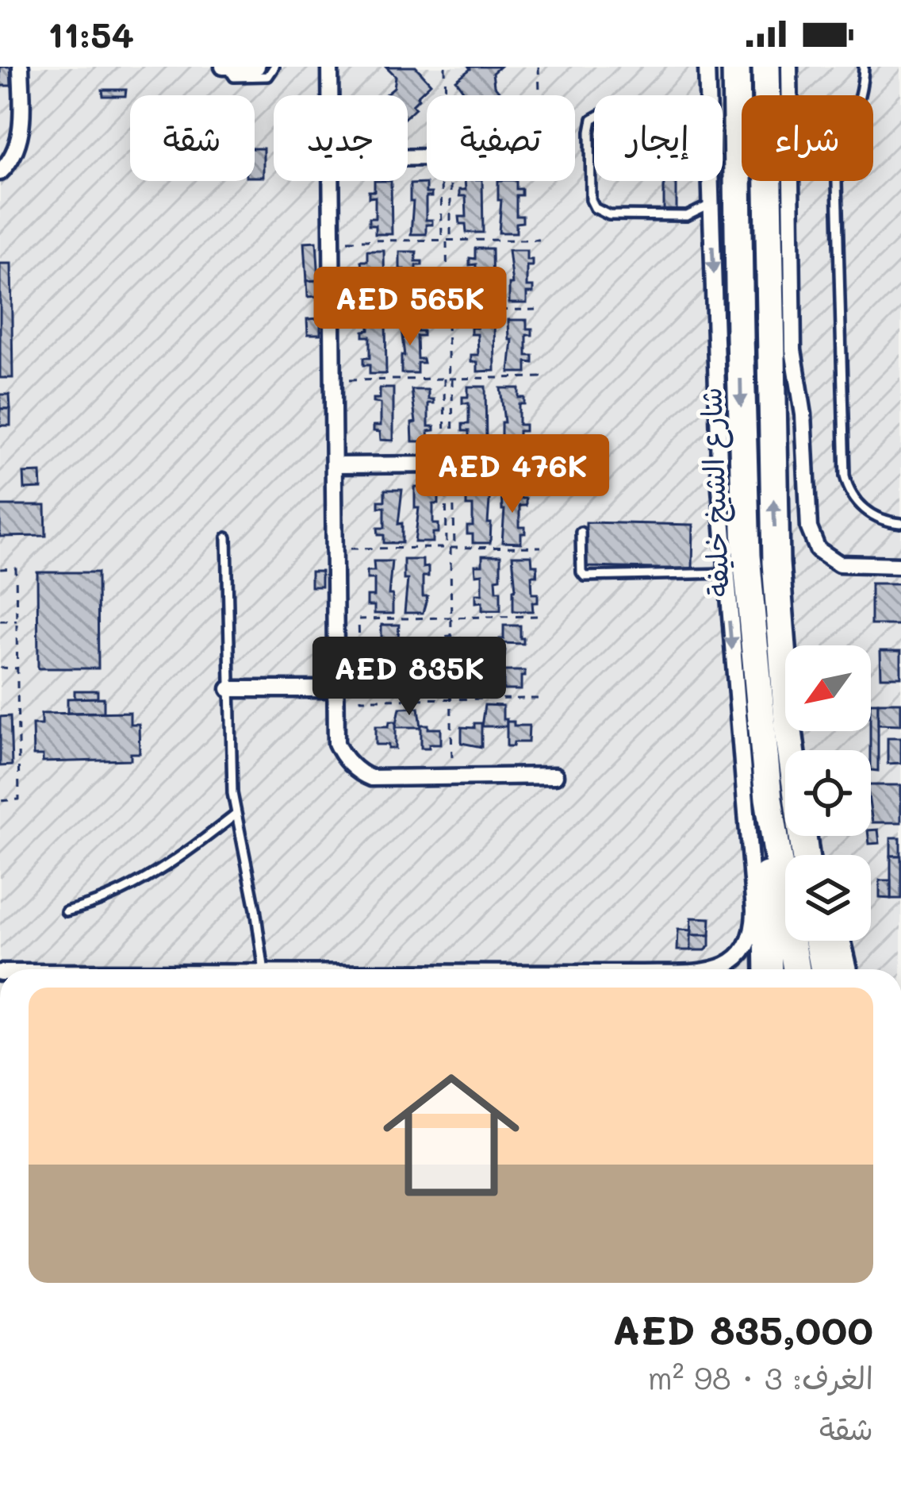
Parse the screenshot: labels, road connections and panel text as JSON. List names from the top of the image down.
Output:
{
  "streets": {
    "highway": ["شارع الشيخ خليفة"]
  },
  "north": "bottom left",
  "page": {
    "status": "11:54",
    "chip": [
      "شراء",
      "إيجار",
      "تصفية",
      "جديد",
      "شقة"
    ],
    "price": ["AED 565K", "AED 476K", "AED 835K"],
    "list": [
      {
        "name": "AED 835,000",
        "note": "الغرف: 3 · 98 m² · شقة"
      }
    ]
  }
}
